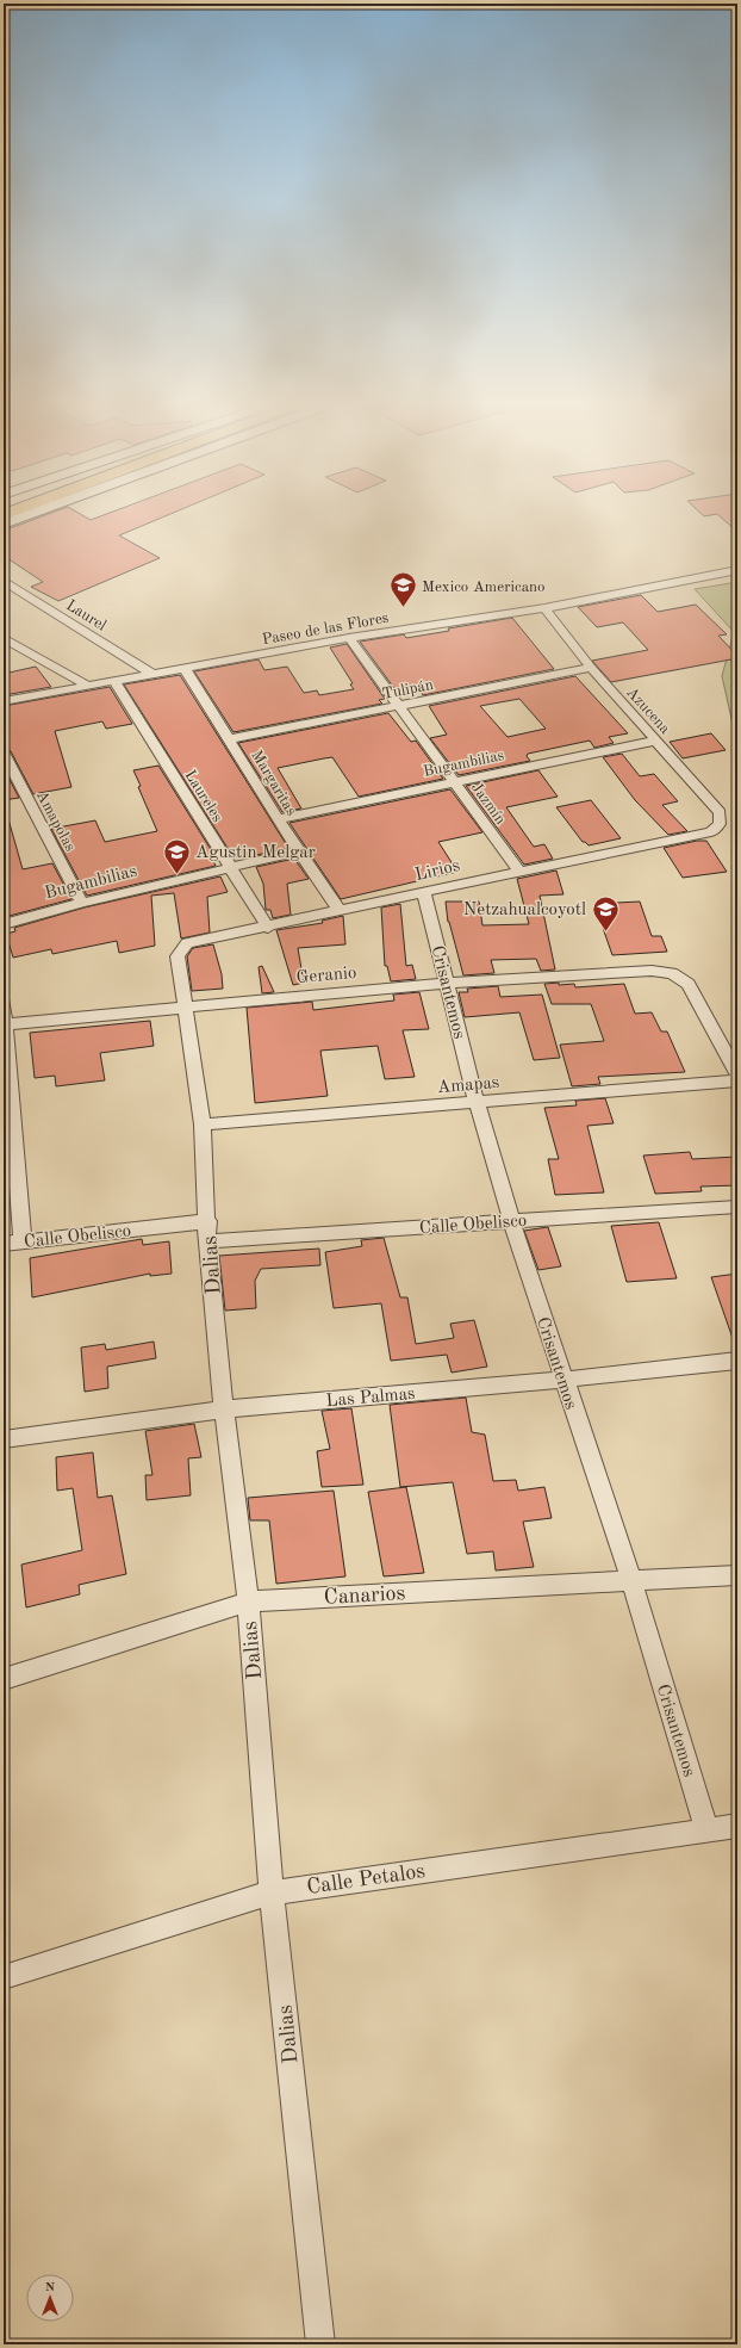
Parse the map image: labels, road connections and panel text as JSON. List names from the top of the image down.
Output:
{
  "streets": {
    "street": [
      "Laurel",
      "Paseo de las Flores",
      "Tulipán",
      "Azucena",
      "Bugambilias",
      "Margaritas",
      "Laureles",
      "Jazmín",
      "Amapolas",
      "Lirios",
      "Geranio",
      "Crisantemos",
      "Amapas",
      "Calle Obelisco",
      "Dalias",
      "Las Palmas",
      "Canarios",
      "Calle Petalos"
    ]
  },
  "crossings": [
    ["Laurel", "Paseo de las Flores"],
    ["Paseo de las Flores", "Azucena"],
    ["Paseo de las Flores", "Margaritas"],
    ["Paseo de las Flores", "Laureles"],
    ["Paseo de las Flores", "Jazmín"],
    ["Tulipán", "Azucena"],
    ["Tulipán", "Margaritas"],
    ["Tulipán", "Jazmín"],
    ["Azucena", "Bugambilias"],
    ["Azucena", "Lirios"],
    ["Bugambilias", "Margaritas"],
    ["Bugambilias", "Laureles"],
    ["Bugambilias", "Jazmín"],
    ["Bugambilias", "Amapolas"],
    ["Margaritas", "Lirios"],
    ["Laureles", "Lirios"],
    ["Jazmín", "Lirios"],
    ["Lirios", "Crisantemos"],
    ["Lirios", "Dalias"],
    ["Geranio", "Crisantemos"],
    ["Geranio", "Dalias"],
    ["Crisantemos", "Amapas"],
    ["Crisantemos", "Calle Obelisco"],
    ["Crisantemos", "Las Palmas"],
    ["Crisantemos", "Canarios"],
    ["Crisantemos", "Calle Petalos"],
    ["Amapas", "Dalias"],
    ["Calle Obelisco", "Dalias"],
    ["Dalias", "Las Palmas"],
    ["Dalias", "Canarios"],
    ["Dalias", "Calle Petalos"]
  ],
  "places": {
    "school or university": ["Mexico Americano", "Agustin Melgar", "Netzahualcoyotl"]
  },
  "north": "top"
}
